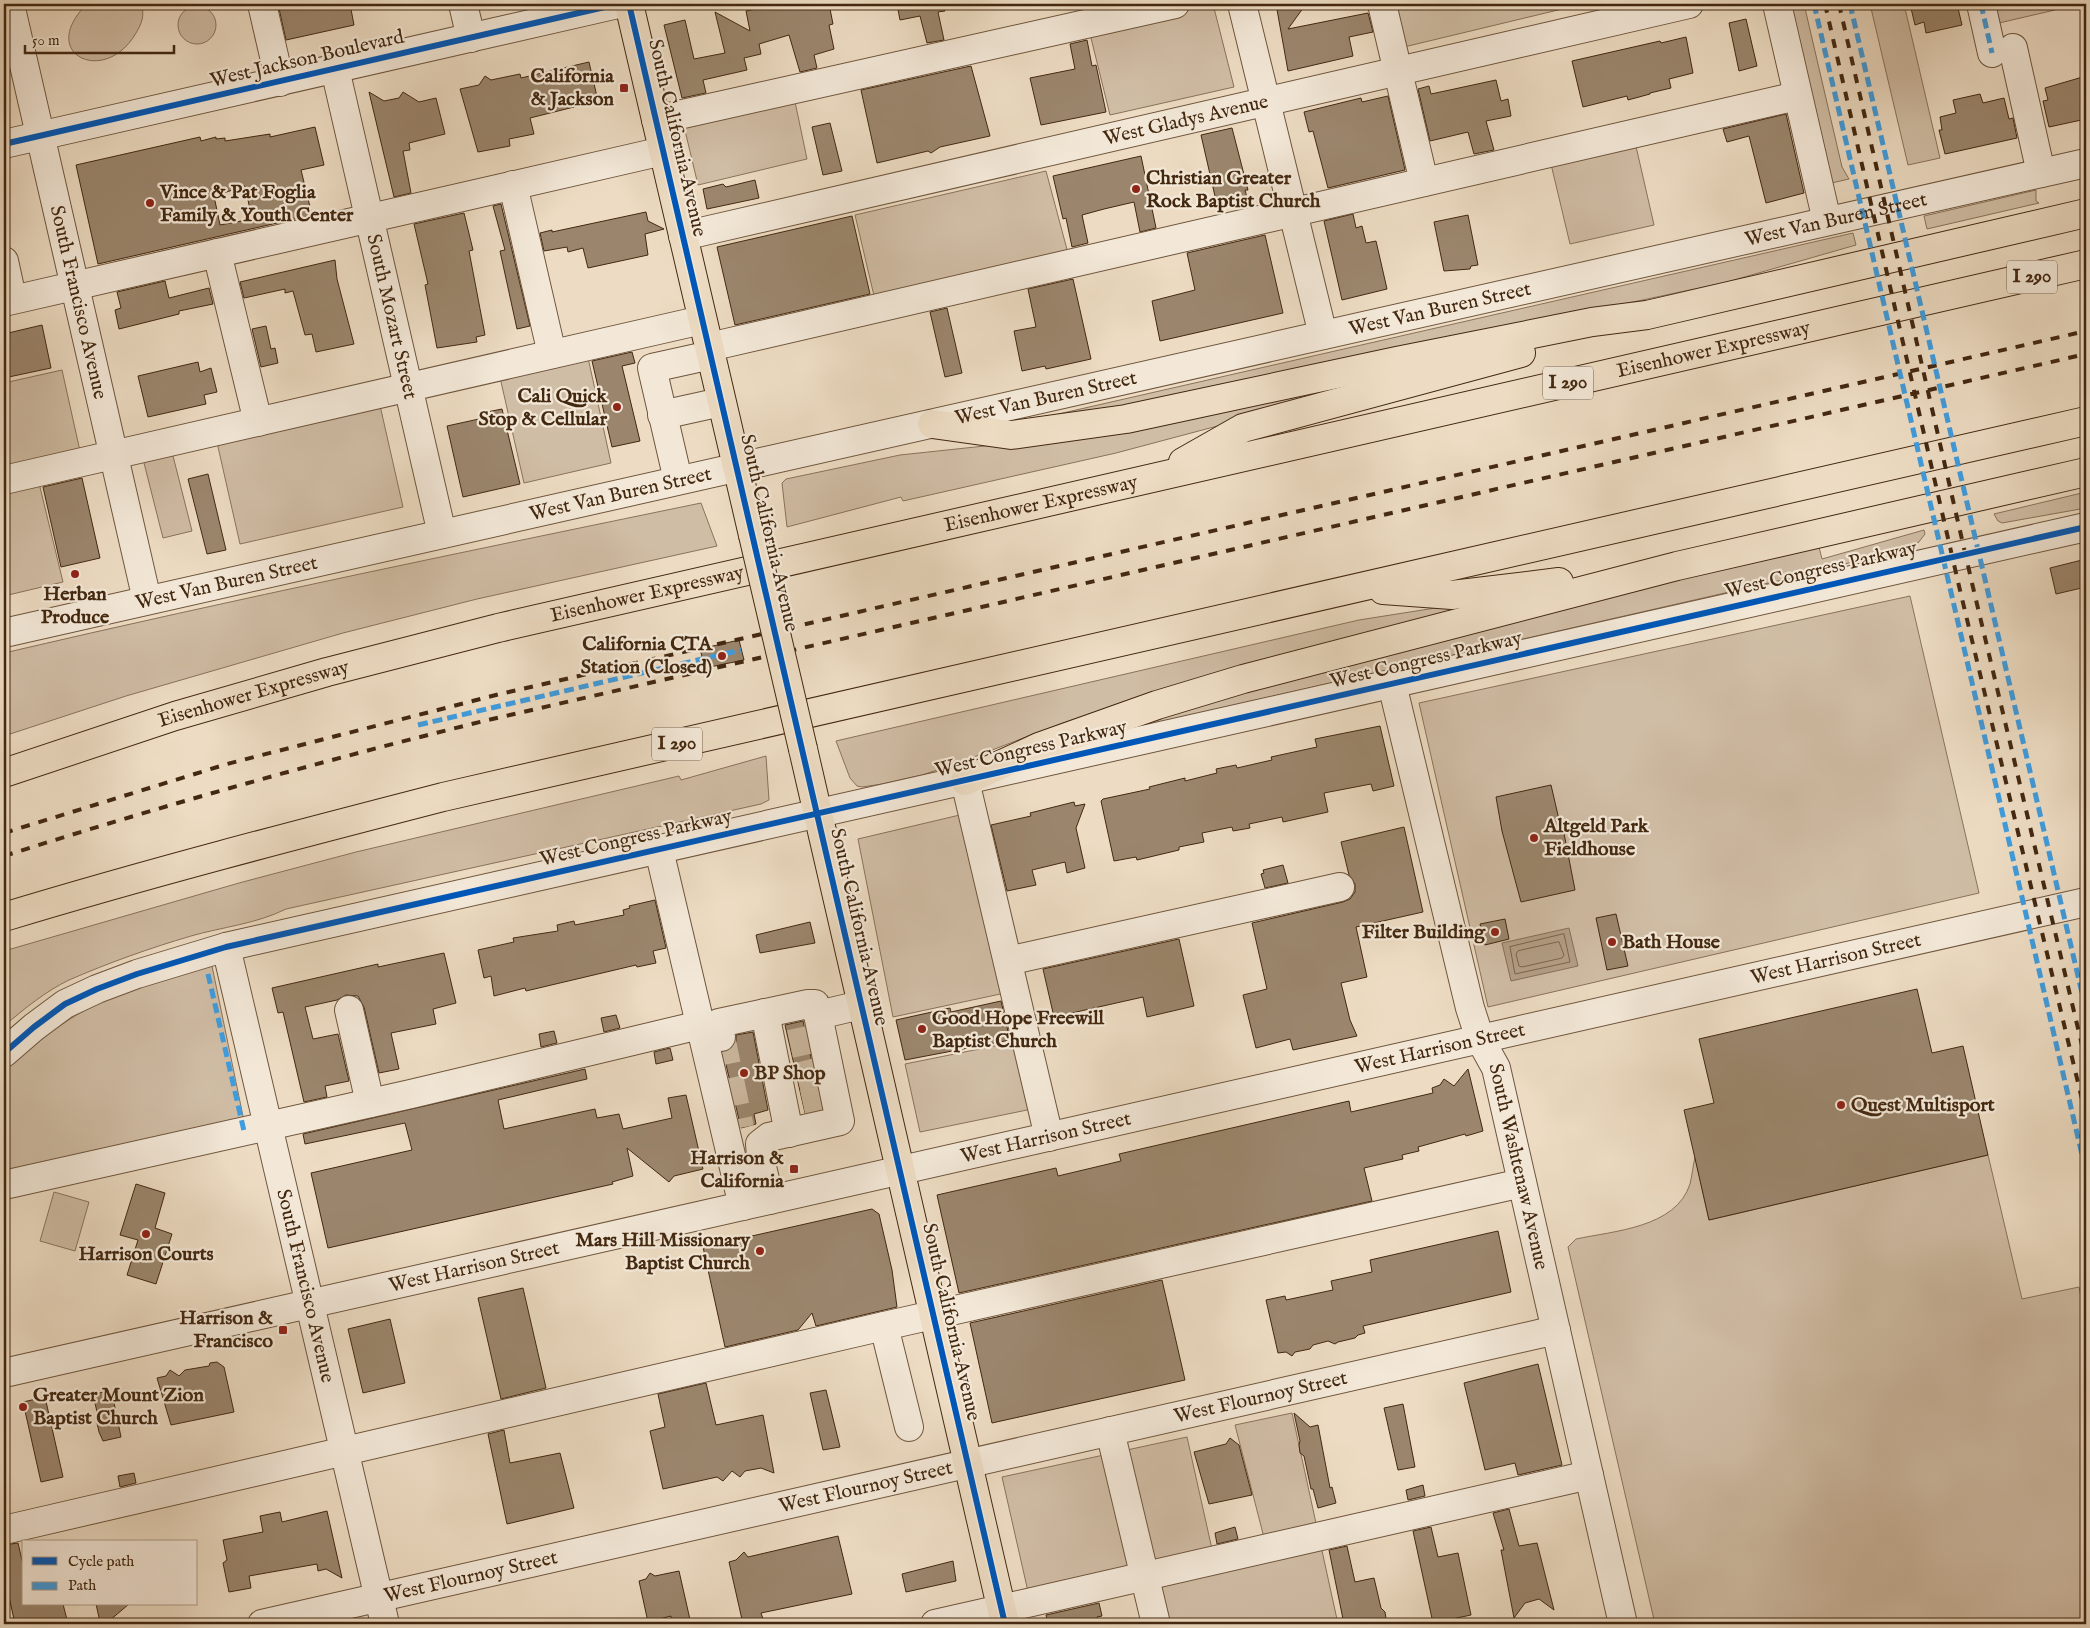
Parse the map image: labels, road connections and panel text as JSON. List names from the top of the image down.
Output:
{
  "streets": {
    "main road": ["South California Avenue", "I 290", "Eisenhower Expressway"],
    "street": [
      "West Jackson Boulevard",
      "West Gladys Avenue",
      "West Van Buren Street",
      "South Francisco Avenue",
      "South Mozart Street",
      "West Congress Parkway",
      "West Harrison Street",
      "South Washtenaw Avenue",
      "West Flournoy Street"
    ]
  },
  "crossings": [
    ["West Jackson Boulevard", "South Francisco Avenue"],
    ["West Jackson Boulevard", "South Mozart Street"],
    ["West Gladys Avenue", "South California Avenue"],
    ["South California Avenue", "West Van Buren Street"],
    ["South California Avenue", "West Congress Parkway"],
    ["South California Avenue", "West Harrison Street"],
    ["South California Avenue", "West Flournoy Street"],
    ["West Van Buren Street", "South Francisco Avenue"],
    ["West Van Buren Street", "South Mozart Street"],
    ["South Francisco Avenue", "West Congress Parkway"],
    ["South Francisco Avenue", "West Harrison Street"],
    ["South Francisco Avenue", "West Flournoy Street"],
    ["West Congress Parkway", "South Washtenaw Avenue"],
    ["West Harrison Street", "South Washtenaw Avenue"],
    ["South Washtenaw Avenue", "West Flournoy Street"]
  ],
  "places": {
    "transit": ["California & Jackson", "Harrison & California", "Harrison & Francisco"],
    "other": [
      "Christian Greater Rock Baptist Church",
      "Vince & Pat Foglia Family & Youth Center",
      "Cali Quick Stop & Cellular",
      "Herban Produce",
      "California CTA Station (Closed)",
      "Altgeld Park Fieldhouse",
      "Filter Building",
      "Bath House",
      "Good Hope Freewill Baptist Church",
      "BP Shop",
      "Quest Multisport",
      "Harrison Courts",
      "Mars Hill Missionary Baptist Church",
      "Greater Mount Zion Baptist Church"
    ]
  },
  "legend": ["Cycle path", "Path"],
  "scale_bar": "50 m"
}
